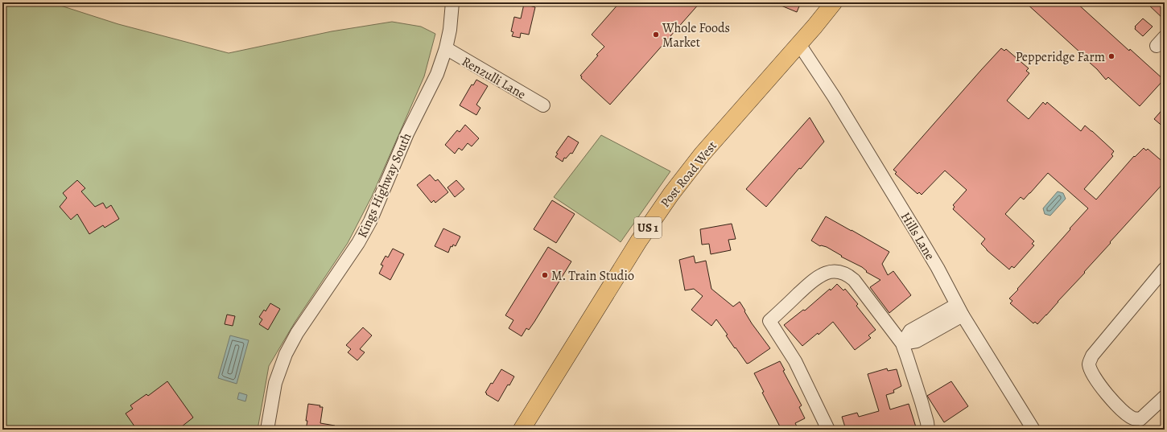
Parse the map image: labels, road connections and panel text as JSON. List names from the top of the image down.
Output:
{
  "streets": {
    "main road": ["Post Road West", "US 1"],
    "street": ["Renzulli Lane", "Kings Highway South", "Hills Lane"]
  },
  "crossings": [
    ["Renzulli Lane", "Kings Highway South"],
    ["Post Road West", "US 1"],
    ["Post Road West", "Hills Lane"],
    ["US 1", "Hills Lane"]
  ],
  "places": ["Whole Foods Market", "Pepperidge Farm", "M. Train Studio"]
}
